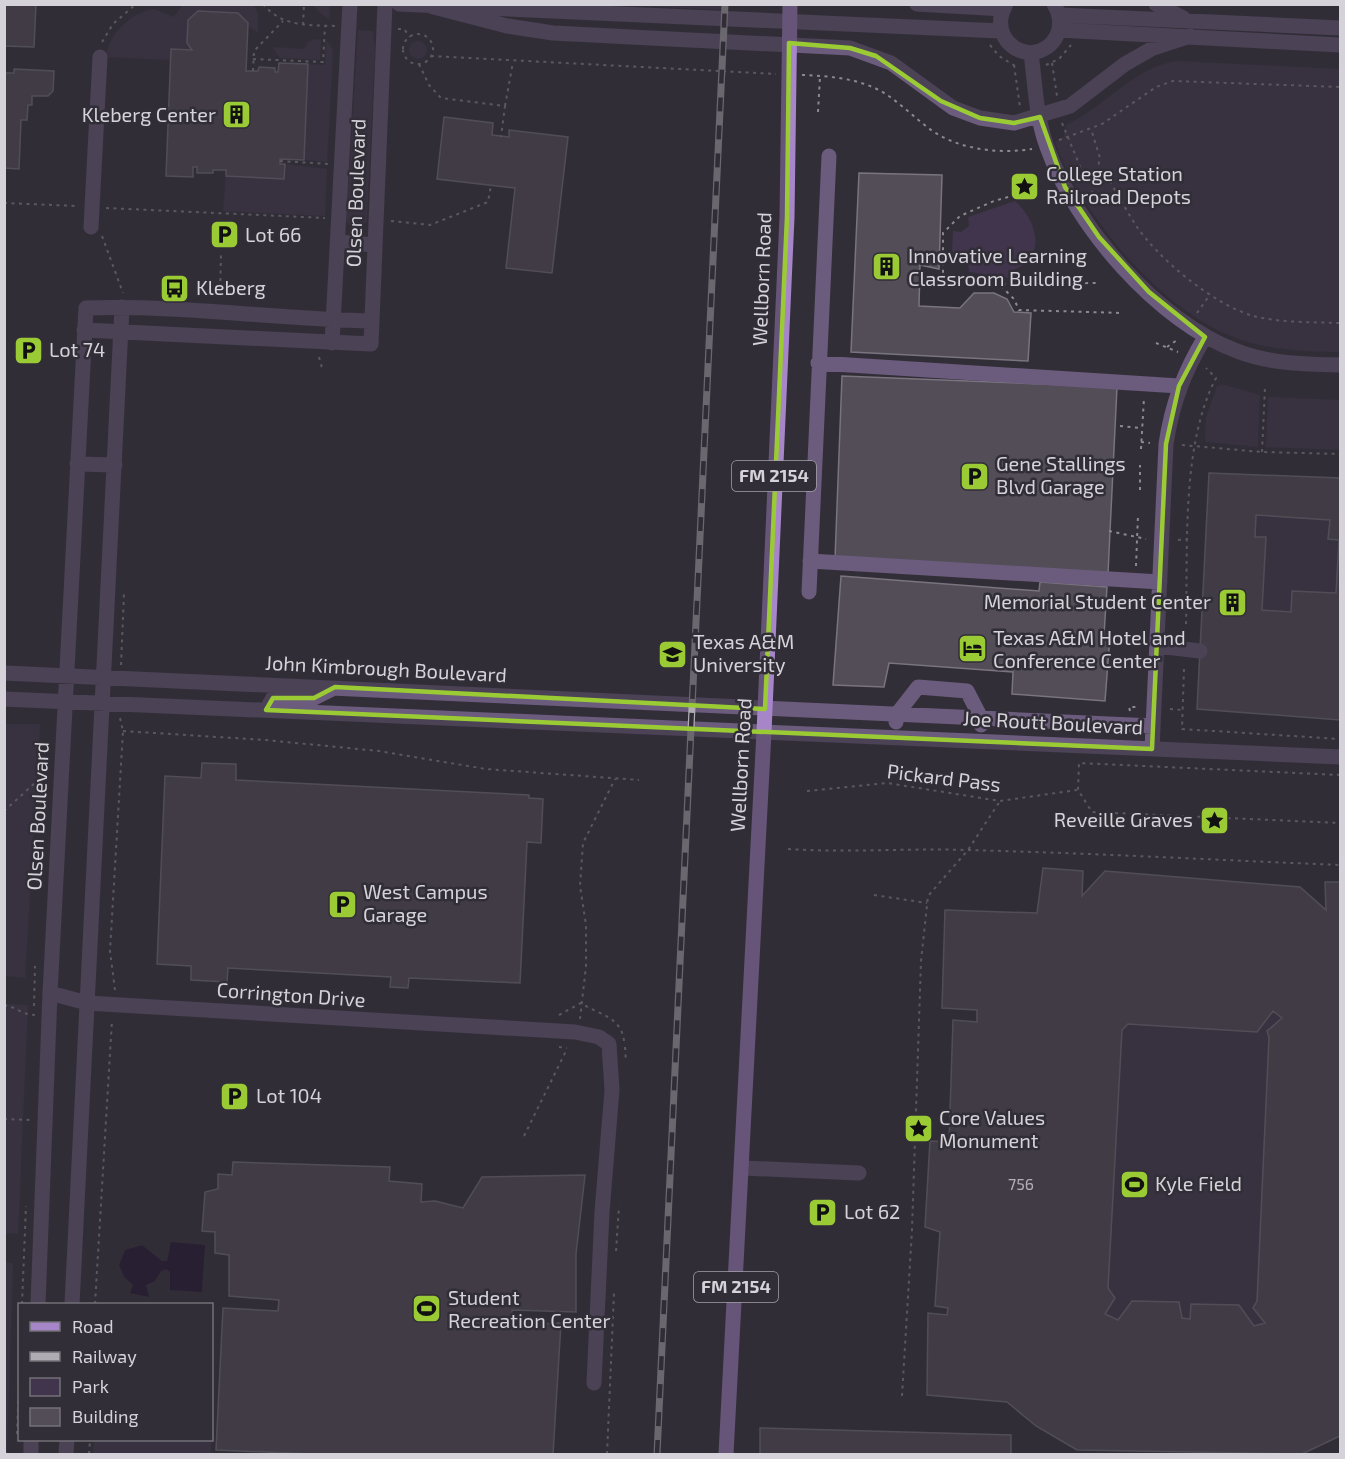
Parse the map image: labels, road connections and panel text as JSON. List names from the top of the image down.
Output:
{
  "streets": {
    "main road": ["Wellborn Road", "FM 2154"],
    "street": [
      "Olsen Boulevard",
      "John Kimbrough Boulevard",
      "Joe Routt Boulevard",
      "Corrington Drive"
    ],
    "path": ["Pickard Pass"]
  },
  "crossings": [
    ["Olsen Boulevard", "John Kimbrough Boulevard"],
    ["Olsen Boulevard", "Corrington Drive"],
    ["Wellborn Road", "John Kimbrough Boulevard"],
    ["Wellborn Road", "Joe Routt Boulevard"],
    ["John Kimbrough Boulevard", "Joe Routt Boulevard"]
  ],
  "places": {
    "building": ["Kleberg Center", "Innovative Learning Classroom Building", "Memorial Student Center"],
    "place": ["College Station Railroad Depots", "Reveille Graves", "Core Values Monument"],
    "parking": [
      "Lot 66",
      "Lot 74",
      "Gene Stallings Blvd Garage",
      "West Campus Garage",
      "Lot 104",
      "Lot 62"
    ],
    "bus stop": ["Kleberg"],
    "hotel": ["Texas A&M Hotel and Conference Center"],
    "school or university": ["Texas A&M University"],
    "sports": ["Kyle Field", "Student Recreation Center"]
  },
  "house_numbers": ["756"],
  "legend": [
    "Road",
    "Railway",
    "Park",
    "Building"
  ]
}
